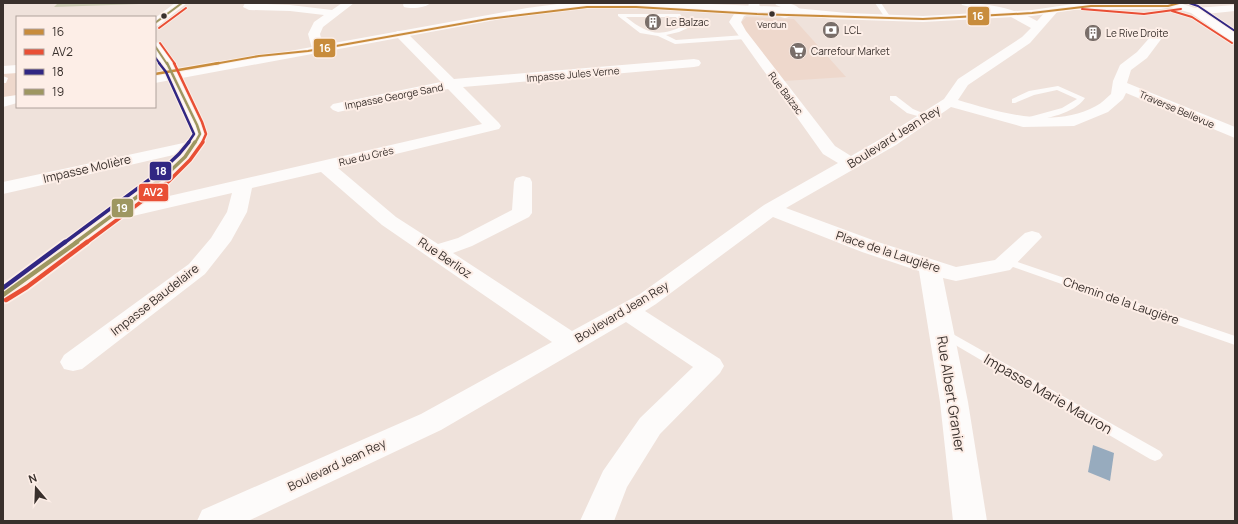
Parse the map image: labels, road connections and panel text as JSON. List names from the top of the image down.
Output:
{
  "streets": {
    "street": [
      "Impasse Jules Verne",
      "Rue Balzac",
      "Impasse George Sand",
      "Traverse Bellevue",
      "Boulevard Jean Rey",
      "Rue du Grès",
      "Impasse Molière",
      "Place de la Laugière",
      "Rue Berlioz",
      "Impasse Baudelaire",
      "Rue Albert Granier"
    ],
    "lane": ["Chemin de la Laugière", "Impasse Marie Mauron"]
  },
  "crossings": [
    ["Impasse Jules Verne", "Impasse George Sand"],
    ["Impasse Jules Verne", "Rue du Grès"],
    ["Rue Balzac", "Boulevard Jean Rey"],
    ["Impasse George Sand", "Rue du Grès"],
    ["Boulevard Jean Rey", "Place de la Laugière"],
    ["Boulevard Jean Rey", "Rue Berlioz"],
    ["Rue du Grès", "Rue Berlioz"],
    ["Rue du Grès", "Impasse Baudelaire"],
    ["Place de la Laugière", "Chemin de la Laugière"],
    ["Place de la Laugière", "Rue Albert Granier"],
    ["Rue Albert Granier", "Impasse Marie Mauron"]
  ],
  "places": {
    "other": ["Verdun"],
    "building": ["Le Balzac", "Le Rive Droite"],
    "bank": ["LCL"],
    "supermarket": ["Carrefour Market"]
  },
  "lines": [
    "transit line 16",
    "transit line 18",
    "transit line 19",
    "transit line AV2"
  ],
  "legend": [
    "16",
    "AV2",
    "18",
    "19"
  ],
  "north": "top"
}
